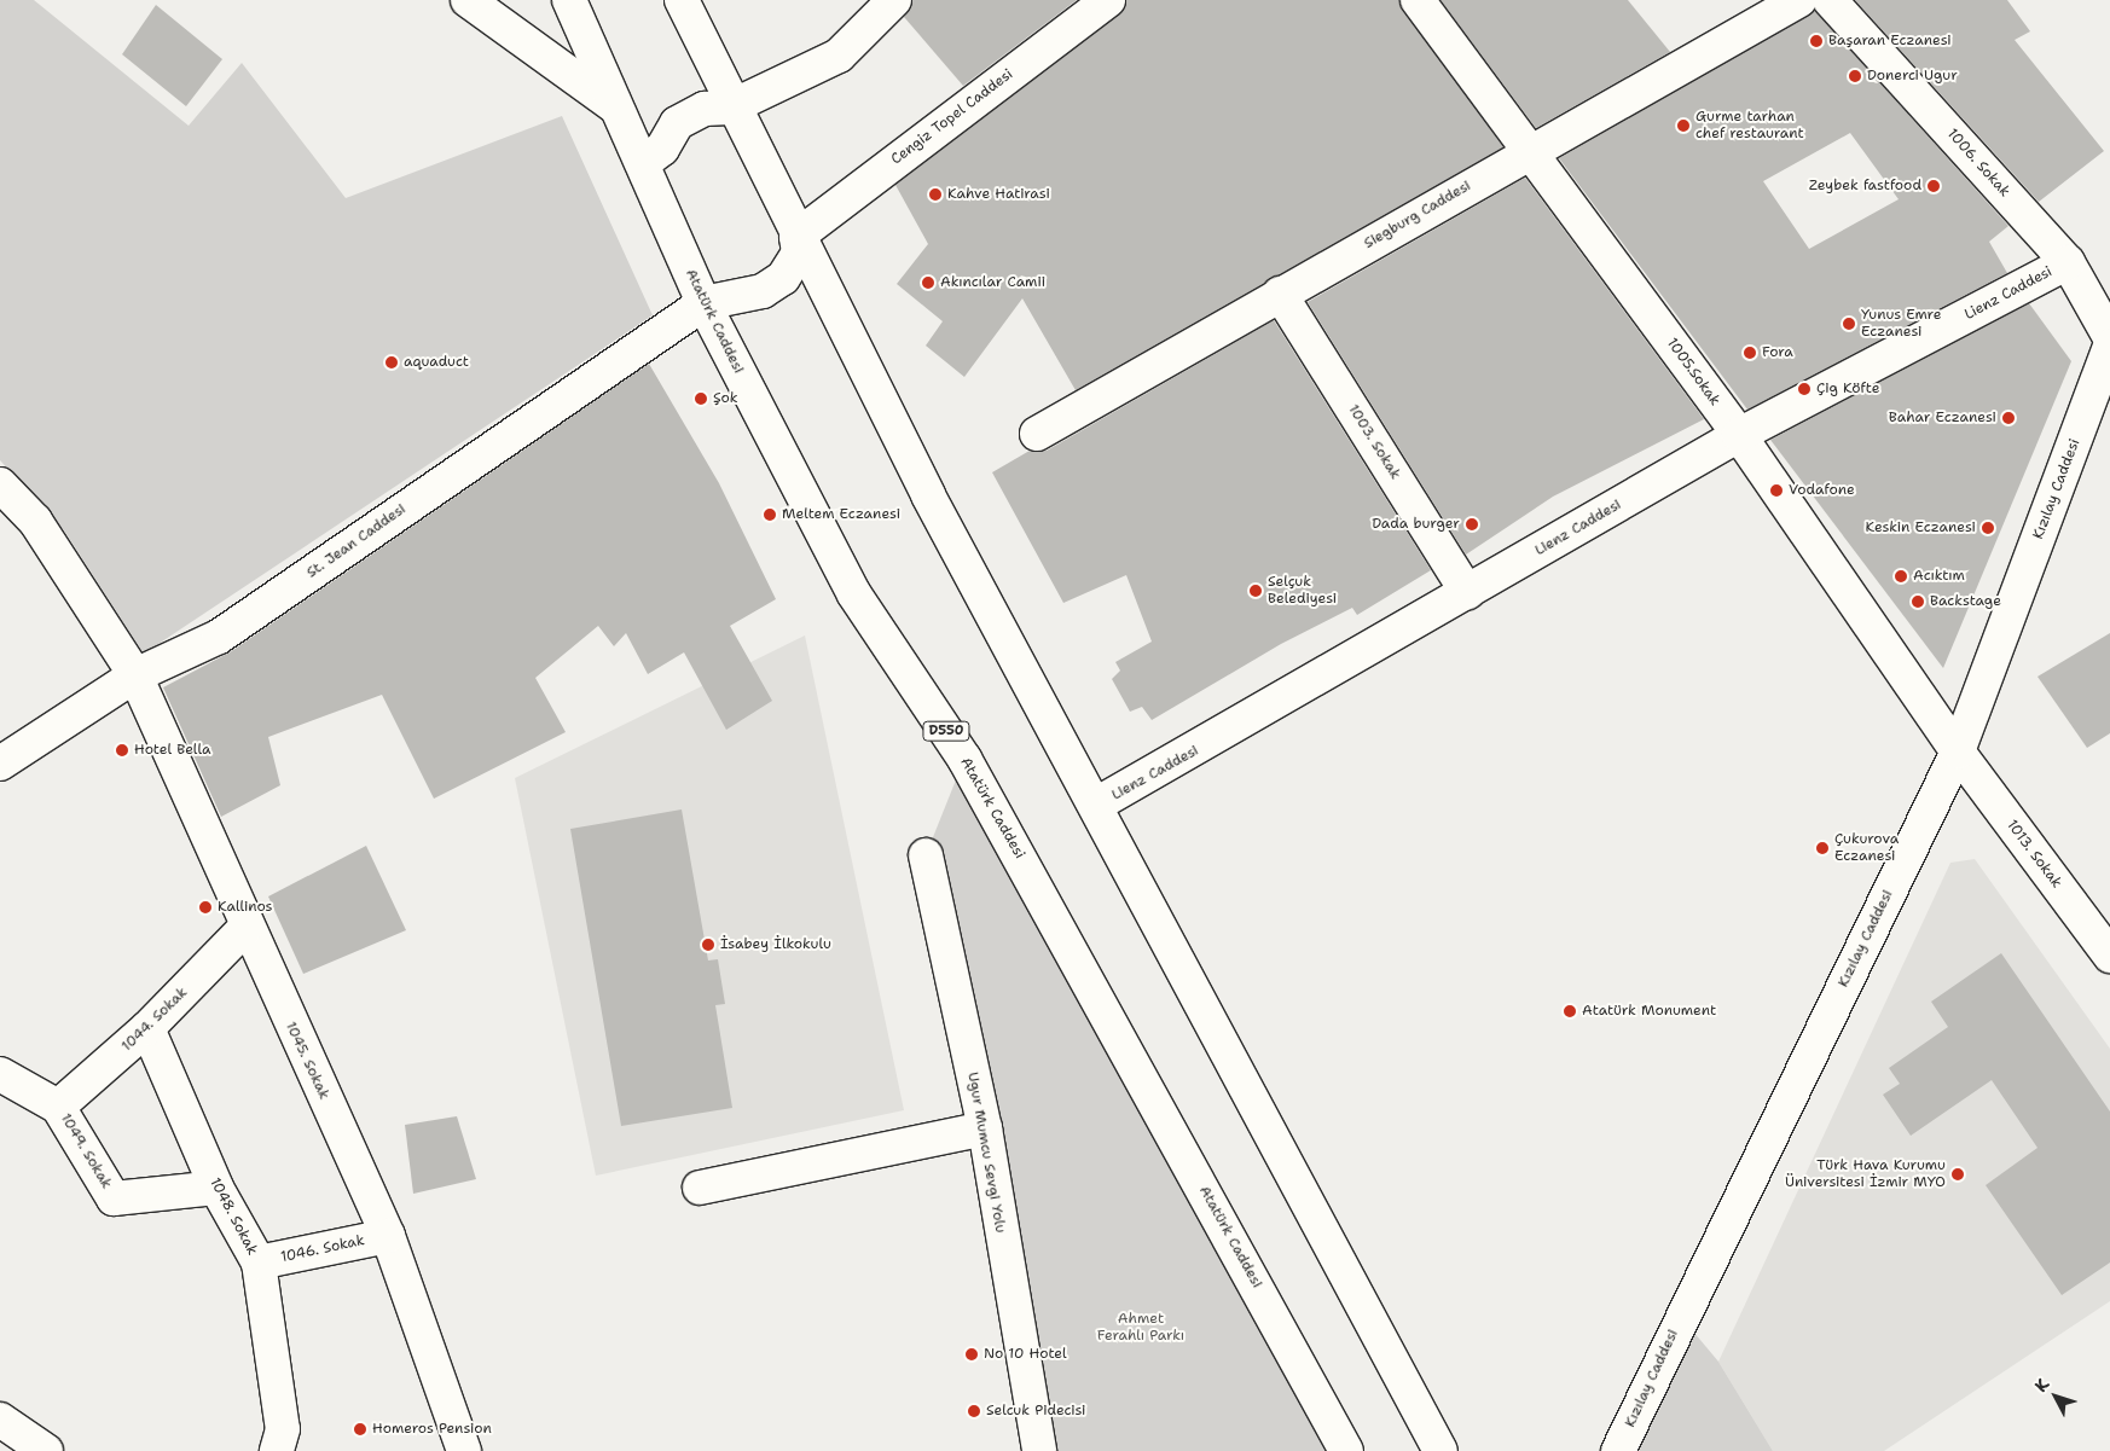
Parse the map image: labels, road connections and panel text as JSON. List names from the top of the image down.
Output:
{
  "streets": {
    "main road": [
      "Cengiz Topel Caddesi",
      "1006. Sokak",
      "Siegburg Caddesi",
      "Lienz Caddesi",
      "Atatürk Caddesi",
      "1005.Sokak",
      "1003. Sokak",
      "Kızılay Caddesi",
      "St. Jean Caddesi",
      "D550",
      "1013. Sokak",
      "1044. Sokak",
      "1045. Sokak",
      "1049. Sokak",
      "Ugur Mumcu Sevgi Yolu",
      "1048. Sokak",
      "1046. Sokak"
    ]
  },
  "crossings": [
    ["1006. Sokak", "Lienz Caddesi"],
    ["Siegburg Caddesi", "1005.Sokak"],
    ["Siegburg Caddesi", "1003. Sokak"],
    ["Lienz Caddesi", "1005.Sokak"],
    ["Lienz Caddesi", "1003. Sokak"],
    ["Atatürk Caddesi", "St. Jean Caddesi"],
    ["1005.Sokak", "Kızılay Caddesi"],
    ["1005.Sokak", "1013. Sokak"],
    ["Kızılay Caddesi", "1013. Sokak"],
    ["St. Jean Caddesi", "1045. Sokak"],
    ["1044. Sokak", "1045. Sokak"],
    ["1044. Sokak", "1049. Sokak"],
    ["1044. Sokak", "1048. Sokak"],
    ["1045. Sokak", "1046. Sokak"],
    ["1049. Sokak", "1048. Sokak"],
    ["1048. Sokak", "1046. Sokak"]
  ],
  "parks": ["Ahmet Ferahlı Parkı"],
  "places": [
    "Başaran Eczanesi",
    "Donerci Ugur",
    "Gurme tarhan chef restaurant",
    "Zeybek fastfood",
    "Kahve Hatirasi",
    "Akıncılar Camii",
    "Yunus Emre Eczanesi",
    "Fora",
    "aquaduct",
    "Çig Köfte",
    "Şok",
    "Bahar Eczanesi",
    "Vodafone",
    "Meltem Eczanesi",
    "Dada burger",
    "Keskin Eczanesi",
    "Acıktım",
    "Selçuk Belediyesi",
    "Backstage",
    "Hotel Bella",
    "Çukurova Eczanesi",
    "Kallinos",
    "İsabey İlkokulu",
    "Atatürk Monument",
    "Türk Hava Kurumu Üniversitesi İzmir MYO",
    "No 10 Hotel",
    "Selcuk Pidecisi",
    "Homeros Pension"
  ],
  "north": "top left"
}
